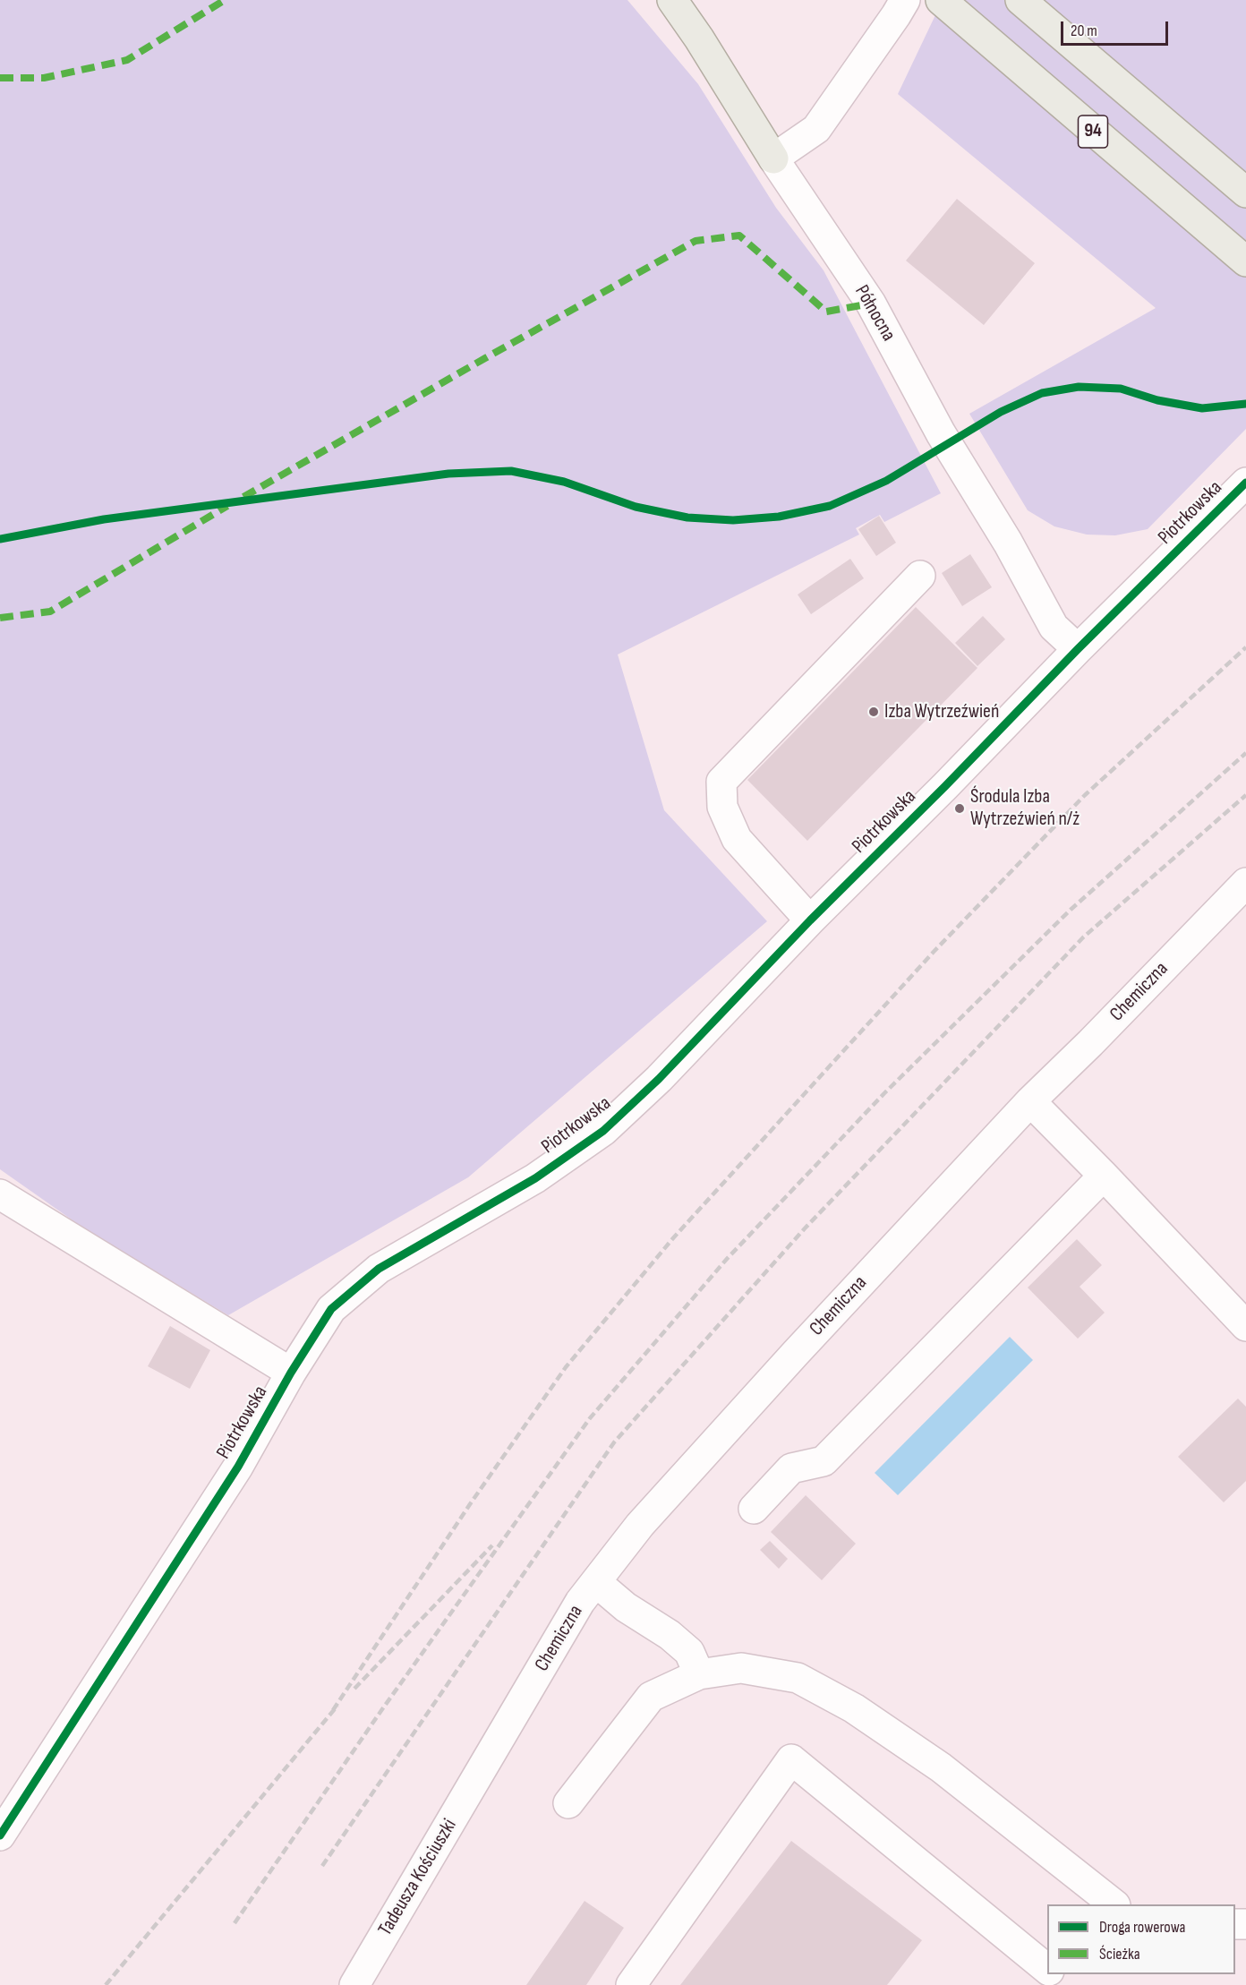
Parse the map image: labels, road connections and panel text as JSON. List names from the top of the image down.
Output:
{
  "streets": {
    "main road": ["94"],
    "street": [
      "Północna",
      "Piotrkowska",
      "Chemiczna",
      "Tadeusza Kościuszki"
    ]
  },
  "crossings": [
    ["Północna", "Piotrkowska"],
    ["Chemiczna", "Tadeusza Kościuszki"]
  ],
  "places": ["Izba Wytrzeźwień", "Środula Izba Wytrzeźwień n/ż"],
  "legend": ["Droga rowerowa", "Ścieżka"],
  "scale_bar": "20 m"
}
